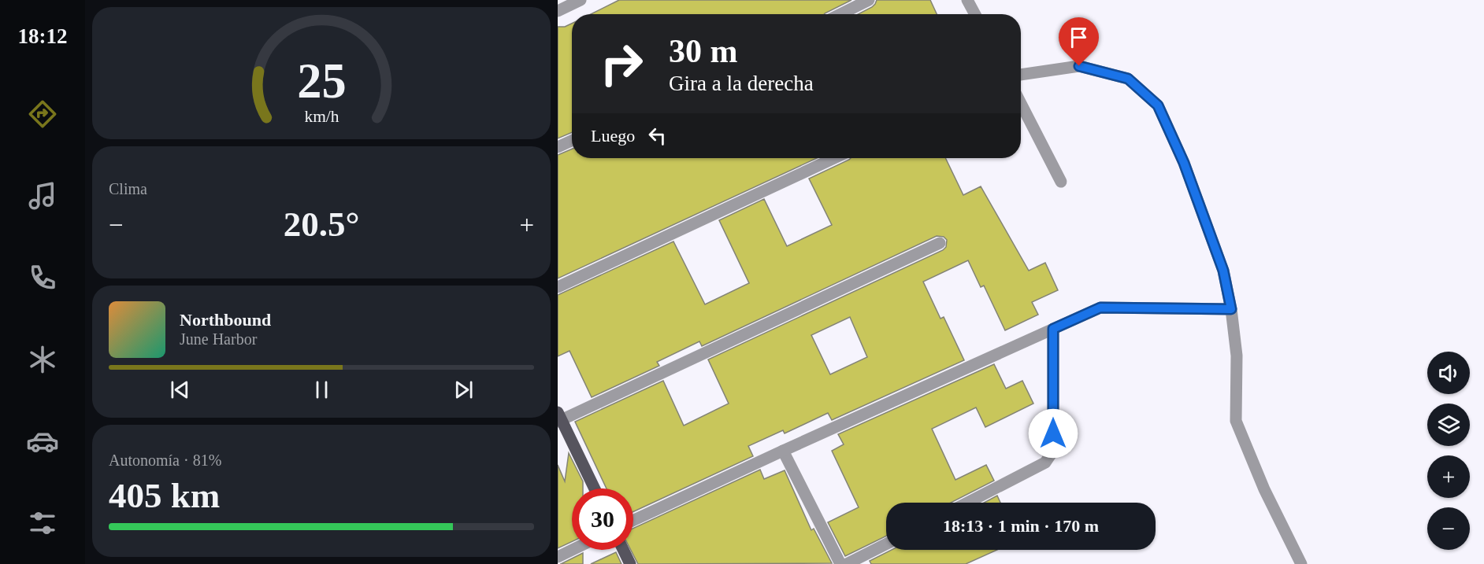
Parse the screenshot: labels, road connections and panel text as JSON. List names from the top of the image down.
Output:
{
  "page": {
    "tabs": "18:12",
    "turn": ["30 m", "Gira a la derecha"],
    "then": "Luego",
    "tile": [
      "Clima",
      ["Autonomía · 81%", "405 km"]
    ],
    "heat": ["−", "20.5°", "+"],
    "song": ["Northbound", "June Harbor"],
    "map_buttons": ["+", "−"],
    "limit": "30",
    "trip": "18:13 · 1 min · 170 m",
    "gauge": ["25", "km/h"]
  }
}
